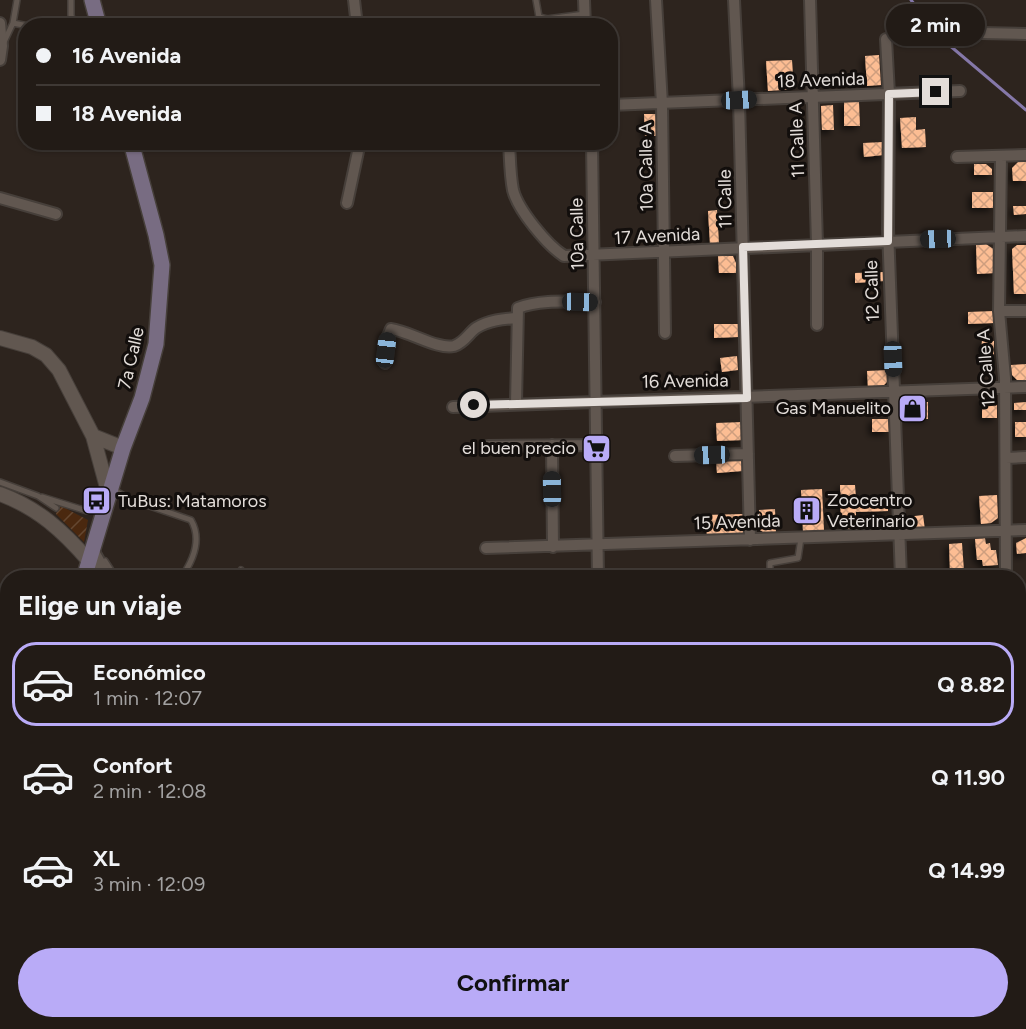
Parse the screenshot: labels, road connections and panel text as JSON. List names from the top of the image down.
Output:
{
  "streets": {
    "main road": ["7a Calle"],
    "street": [
      "18 Avenida",
      "11 Calle A",
      "10a Calle A",
      "11 Calle",
      "10a Calle",
      "17 Avenida",
      "12 Calle",
      "12 Calle A",
      "16 Avenida",
      "15 Avenida"
    ]
  },
  "crossings": [
    ["18 Avenida", "11 Calle A"],
    ["18 Avenida", "10a Calle A"],
    ["18 Avenida", "11 Calle"],
    ["18 Avenida", "12 Calle"],
    ["11 Calle A", "17 Avenida"],
    ["10a Calle A", "17 Avenida"],
    ["11 Calle", "17 Avenida"],
    ["11 Calle", "16 Avenida"],
    ["11 Calle", "15 Avenida"],
    ["10a Calle", "17 Avenida"],
    ["10a Calle", "16 Avenida"],
    ["10a Calle", "15 Avenida"],
    ["17 Avenida", "12 Calle"],
    ["17 Avenida", "12 Calle A"],
    ["12 Calle", "16 Avenida"],
    ["12 Calle", "15 Avenida"],
    ["12 Calle A", "16 Avenida"],
    ["12 Calle A", "15 Avenida"]
  ],
  "places": {
    "shop": ["Gas Manuelito"],
    "supermarket": ["el buen precio"],
    "bus stop": ["TuBus: Matamoros"],
    "building": ["Zoocentro Veterinario"]
  },
  "page": {
    "bubble": "2 min",
    "banner": ["16 Avenida", "18 Avenida"],
    "heading": "Elige un viaje",
    "list": [
      {
        "name": "Económico",
        "note": "1 min · 12:07",
        "value": "Q 8.82"
      },
      {
        "name": "Confort",
        "note": "2 min · 12:08",
        "value": "Q 11.90"
      },
      {
        "name": "XL",
        "note": "3 min · 12:09",
        "value": "Q 14.99"
      }
    ],
    "buttons": "Confirmar"
  }
}
